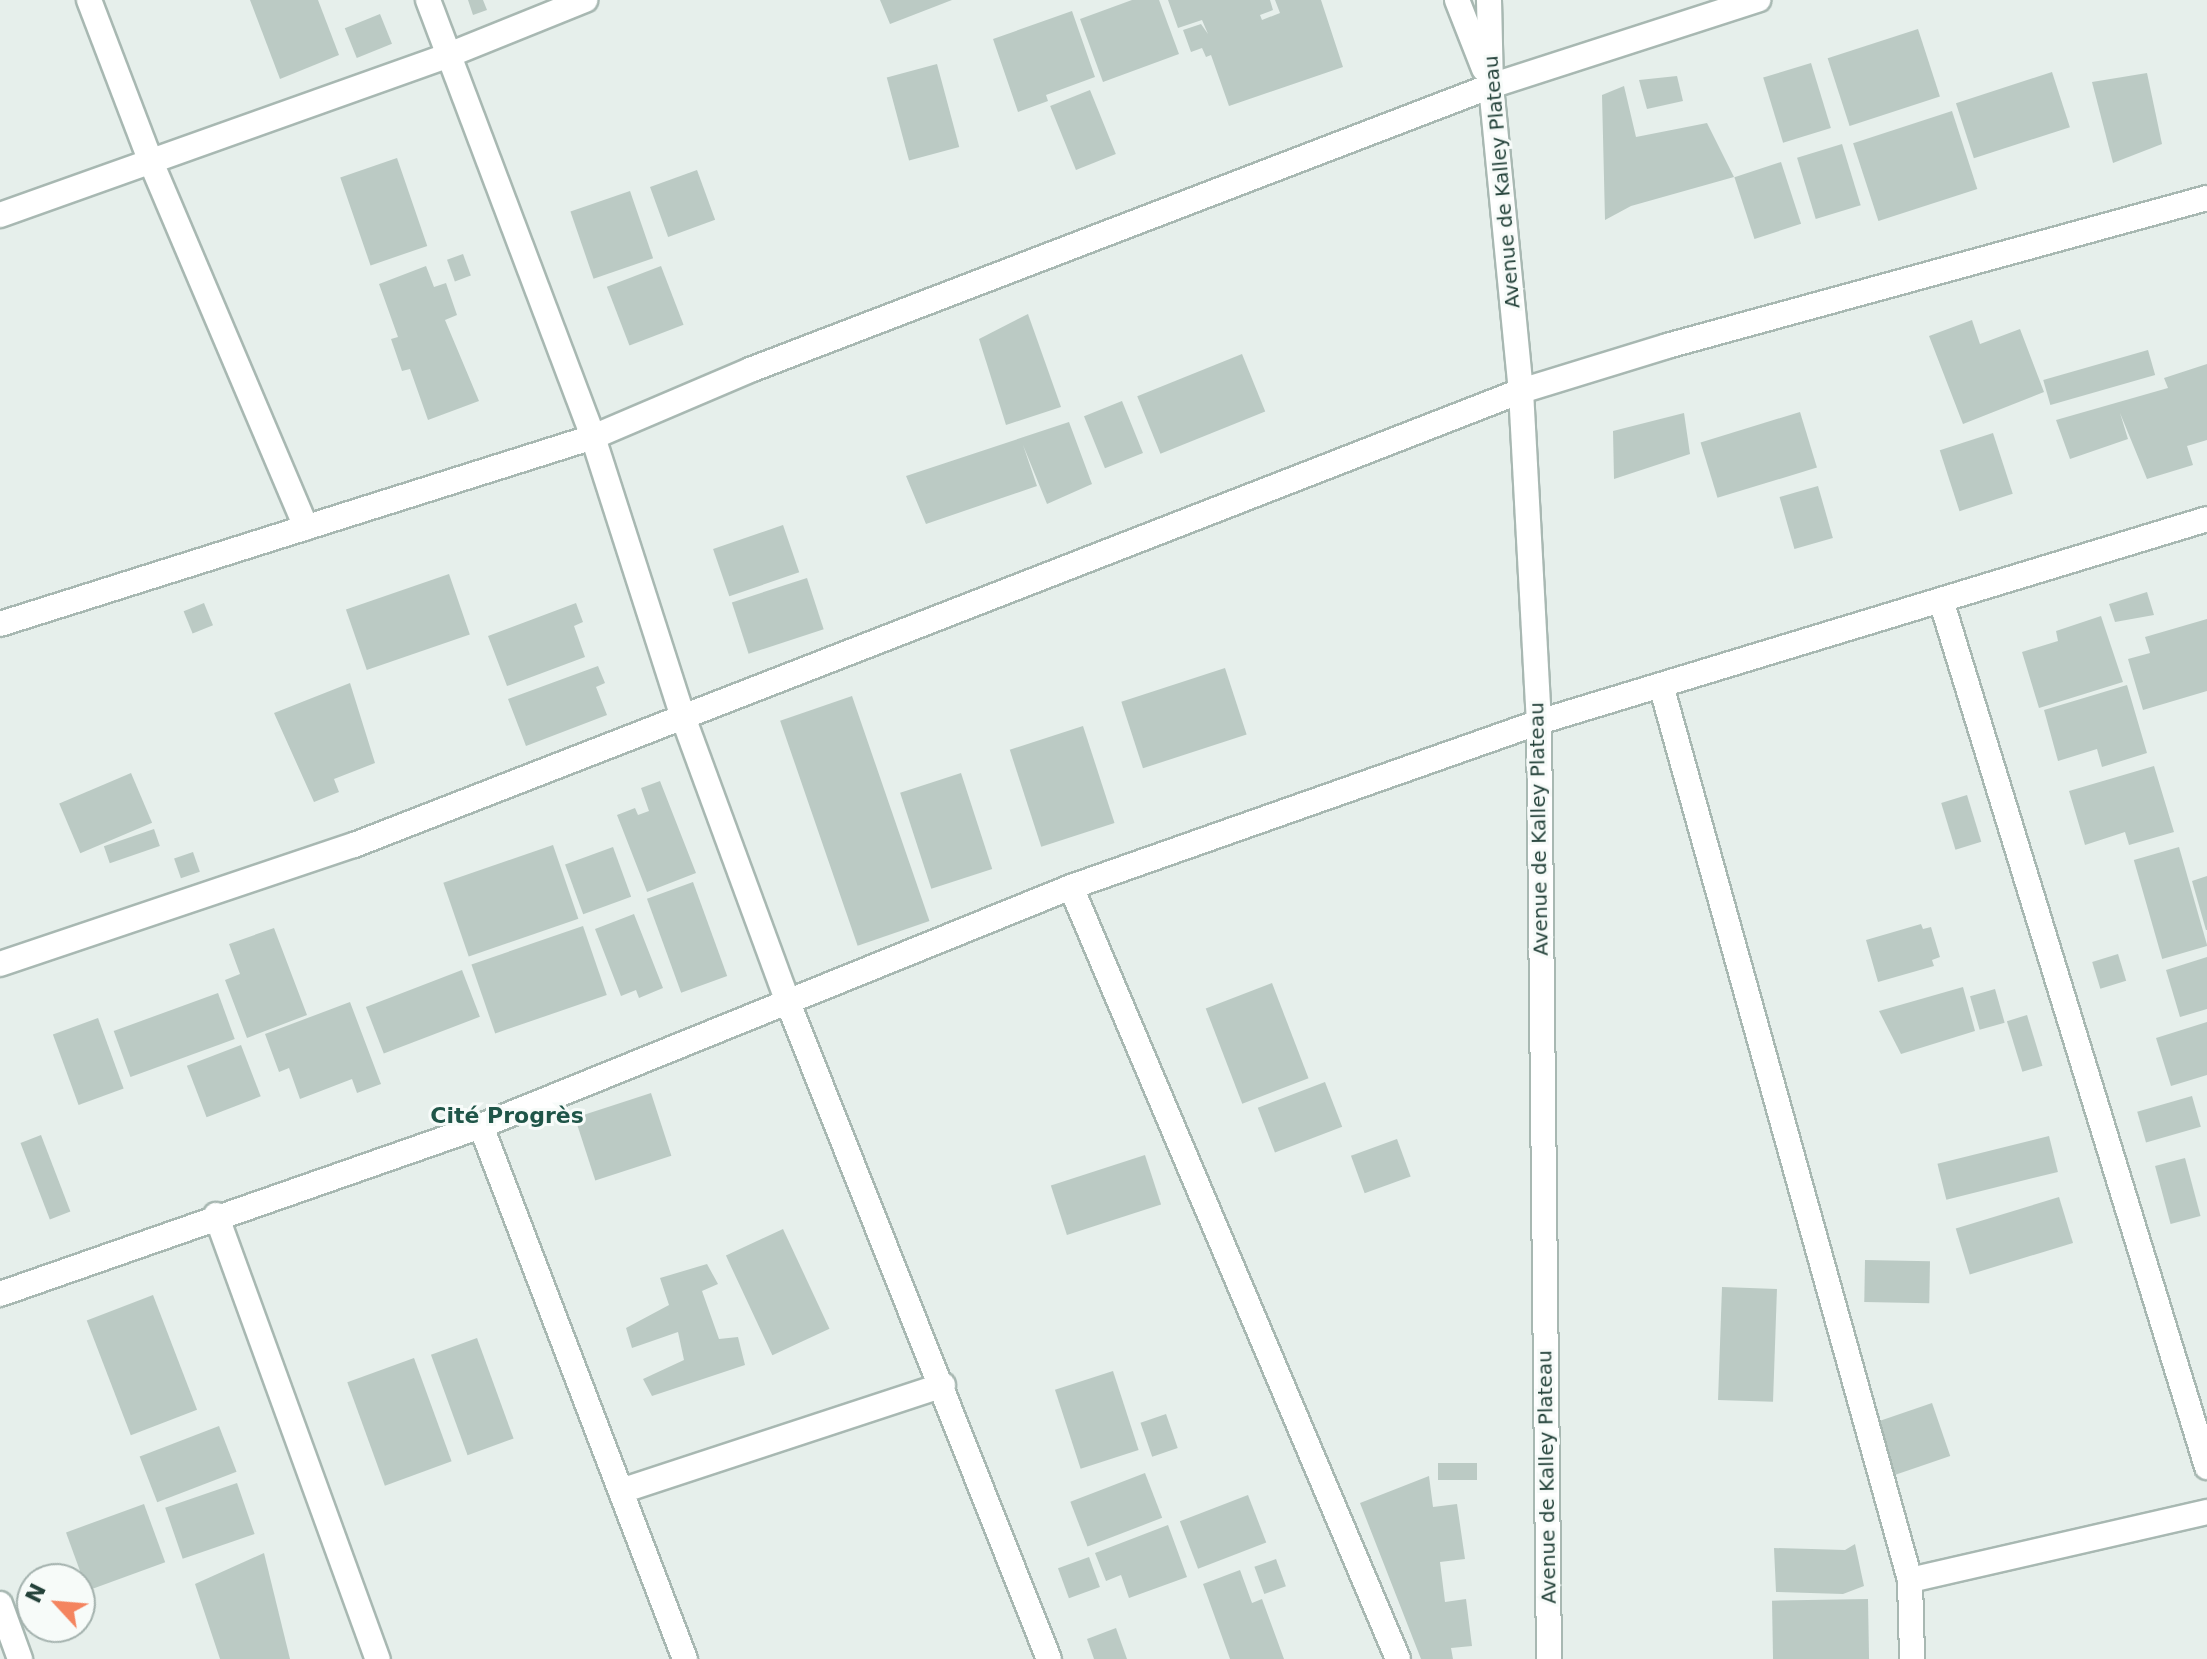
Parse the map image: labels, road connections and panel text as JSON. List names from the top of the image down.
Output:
{
  "streets": {
    "street": ["Avenue de Kalley Plateau"]
  },
  "districts": ["Cité Progrès"],
  "north": "top left"
}
